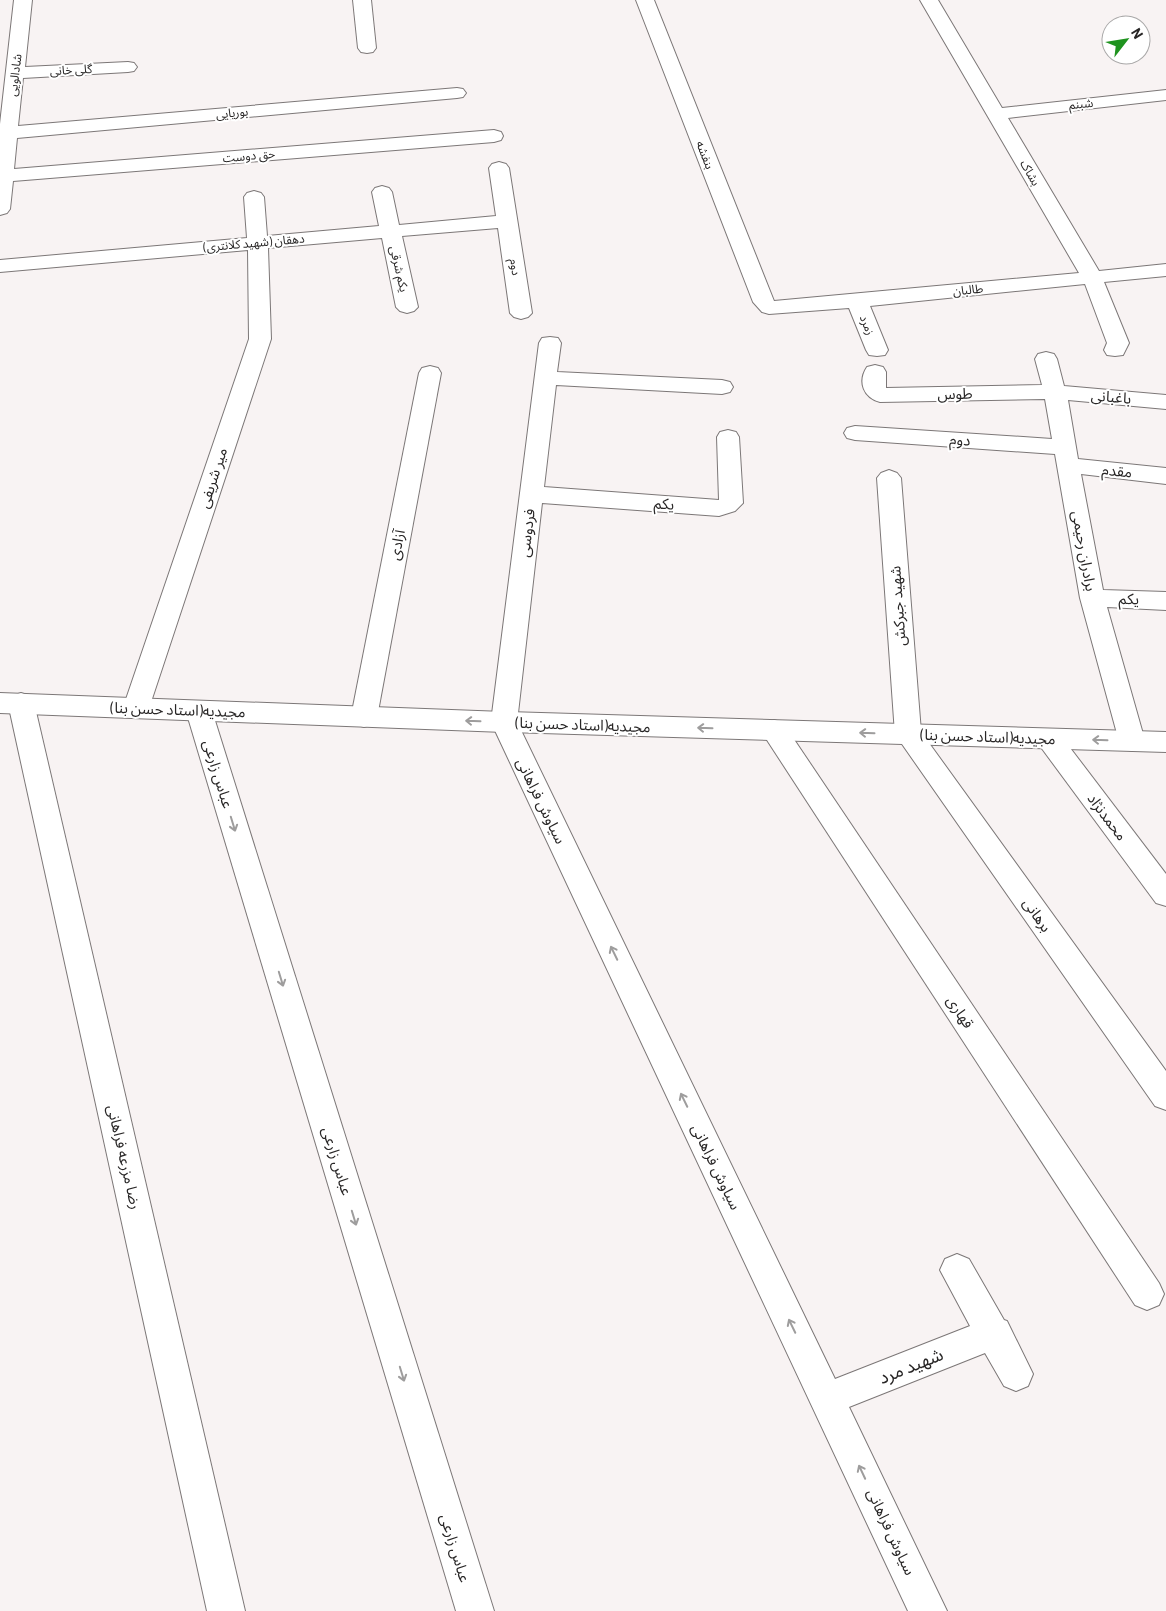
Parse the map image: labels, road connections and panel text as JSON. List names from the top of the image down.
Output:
{
  "streets": {
    "street": [
      "گلی خانی",
      "شادالویی",
      "شبنم",
      "بوریایی",
      "بنفشه",
      "حق دوست",
      "بشاک",
      "دهقان (شهید کلانتری)",
      "دوم",
      "یکم شرقی",
      "طالبان",
      "زمرد",
      "طوس",
      "باغبانی",
      "مقدم",
      "میر شریفی",
      "یکم",
      "فردوسی",
      "آزادی",
      "برادران رحیمی",
      "شهید جبرکش",
      "مجیدیه(استاد حسن بنا)",
      "عباس زارعی",
      "سیاوش فراهانی",
      "محمدنژاد",
      "برهانی",
      "قهاری",
      "رضا مزرعه فراهانی",
      "شهید مرد"
    ]
  },
  "crossings": [
    ["گلی خانی", "شادالویی"],
    ["شادالویی", "بوریایی"],
    ["شادالویی", "حق دوست"],
    ["شبنم", "بشاک"],
    ["بنفشه", "طالبان"],
    ["بشاک", "طالبان"],
    ["دهقان (شهید کلانتری)", "دوم"],
    ["دهقان (شهید کلانتری)", "یکم شرقی"],
    ["دهقان (شهید کلانتری)", "میر شریفی"],
    ["دوم", "مقدم"],
    ["دوم", "برادران رحیمی"],
    ["طالبان", "زمرد"],
    ["طوس", "باغبانی"],
    ["طوس", "برادران رحیمی"],
    ["باغبانی", "برادران رحیمی"],
    ["مقدم", "برادران رحیمی"],
    ["میر شریفی", "مجیدیه(استاد حسن بنا)"],
    ["یکم", "فردوسی"],
    ["یکم", "برادران رحیمی"],
    ["فردوسی", "مجیدیه(استاد حسن بنا)"],
    ["فردوسی", "سیاوش فراهانی"],
    ["آزادی", "مجیدیه(استاد حسن بنا)"],
    ["برادران رحیمی", "مجیدیه(استاد حسن بنا)"],
    ["شهید جبرکش", "مجیدیه(استاد حسن بنا)"],
    ["شهید جبرکش", "برهانی"],
    ["مجیدیه(استاد حسن بنا)", "عباس زارعی"],
    ["مجیدیه(استاد حسن بنا)", "سیاوش فراهانی"],
    ["مجیدیه(استاد حسن بنا)", "محمدنژاد"],
    ["مجیدیه(استاد حسن بنا)", "برهانی"],
    ["مجیدیه(استاد حسن بنا)", "قهاری"],
    ["مجیدیه(استاد حسن بنا)", "رضا مزرعه فراهانی"],
    ["سیاوش فراهانی", "شهید مرد"]
  ],
  "one_way": ["مجیدیه(استاد حسن بنا)", "عباس زارعی", "سیاوش فراهانی"],
  "north": "top right"
}
